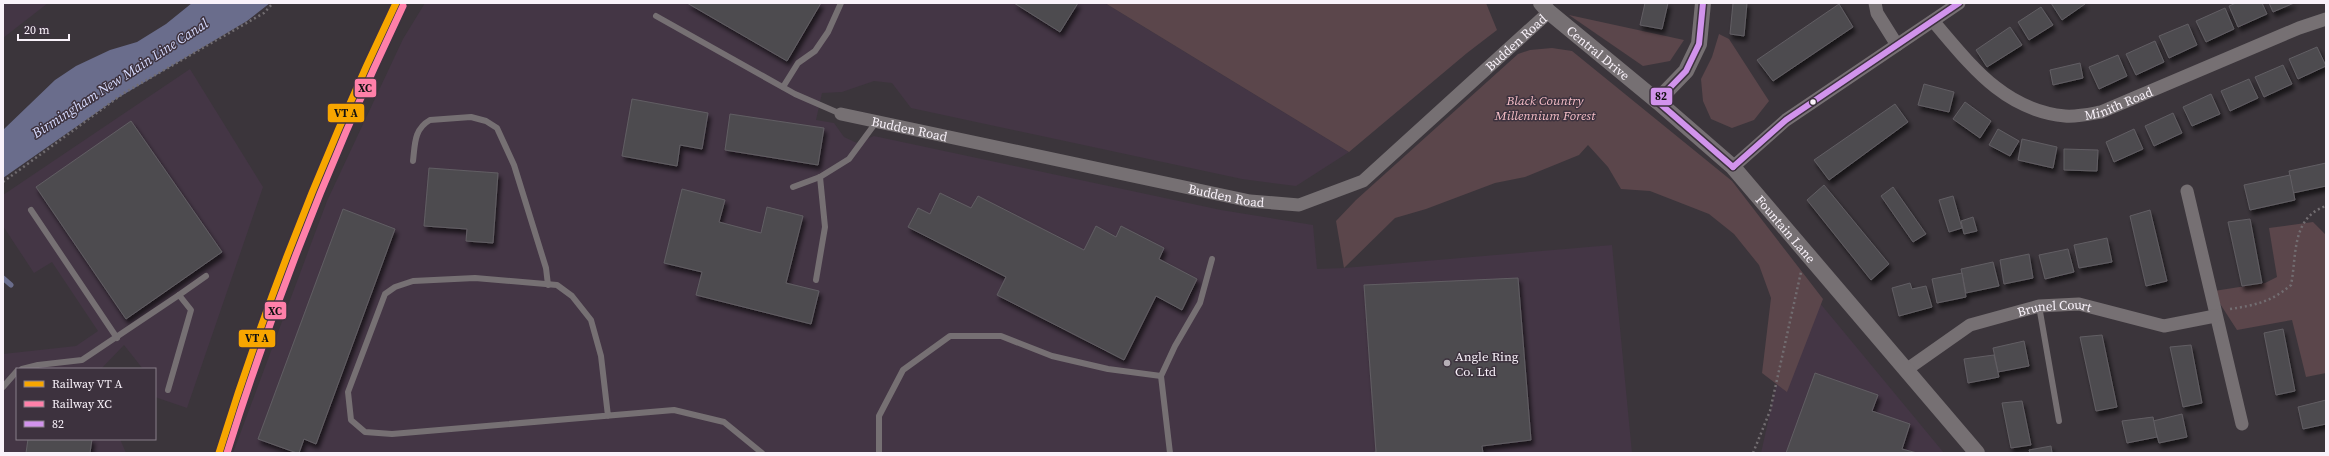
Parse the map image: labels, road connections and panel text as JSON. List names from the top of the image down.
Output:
{
  "streets": {
    "street": [
      "Budden Road",
      "Central Drive",
      "Minith Road",
      "Fountain Lane",
      "Brunel Court"
    ]
  },
  "crossings": [
    ["Budden Road", "Central Drive"],
    ["Central Drive", "Fountain Lane"],
    ["Fountain Lane", "Brunel Court"]
  ],
  "water": ["Birmingham New Main Line Canal"],
  "parks": ["Black Country Millennium Forest"],
  "places": ["Angle Ring Co. Ltd"],
  "lines": ["transit line 82", "rail line XC"],
  "legend": ["Railway VT A", "Railway XC", "82"],
  "scale_bar": "20 m"
}
